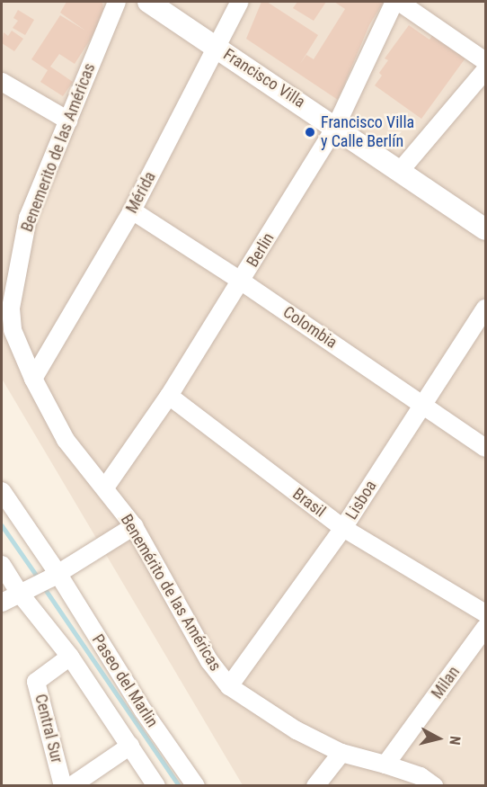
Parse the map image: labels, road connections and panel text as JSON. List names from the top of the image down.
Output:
{
  "streets": {
    "street": [
      "Francisco Villa",
      "Benemerito de las Américas",
      "Mérida",
      "Berlin",
      "Colombia",
      "Lisboa",
      "Brasil",
      "Benemérito de las Américas",
      "Paseo del Marlin",
      "Milan",
      "Central Sur"
    ]
  },
  "crossings": [
    ["Francisco Villa", "Mérida"],
    ["Francisco Villa", "Berlin"],
    ["Benemerito de las Américas", "Benemérito de las Américas"],
    ["Mérida", "Colombia"],
    ["Mérida", "Benemérito de las Américas"],
    ["Berlin", "Colombia"],
    ["Berlin", "Brasil"],
    ["Berlin", "Benemérito de las Américas"],
    ["Colombia", "Lisboa"],
    ["Lisboa", "Brasil"],
    ["Lisboa", "Benemérito de las Américas"],
    ["Benemérito de las Américas", "Milan"]
  ],
  "places": ["Francisco Villa y Calle Berlín"],
  "north": "right"
}
